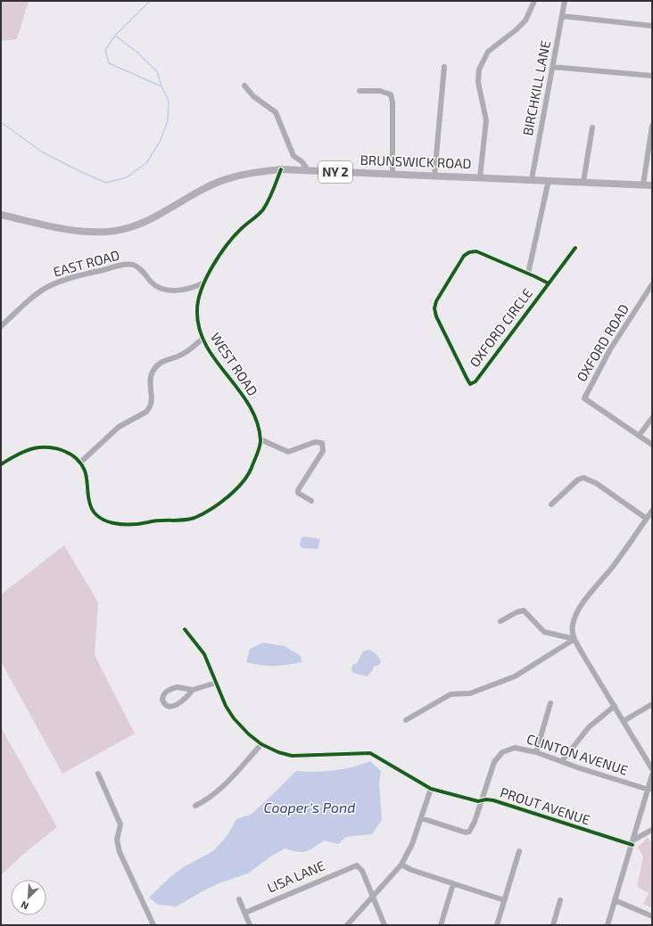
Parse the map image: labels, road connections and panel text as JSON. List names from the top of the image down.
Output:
{
  "streets": {
    "main road": ["BRUNSWICK ROAD", "NY 2"],
    "street": [
      "BIRCHKILL LANE",
      "EAST ROAD",
      "OXFORD CIRCLE",
      "OXFORD ROAD",
      "WEST ROAD",
      "CLINTON AVENUE",
      "PROUT AVENUE",
      "LISA LANE"
    ]
  },
  "crossings": [
    ["BIRCHKILL LANE", "BRUNSWICK ROAD"],
    ["BRUNSWICK ROAD", "OXFORD CIRCLE"],
    ["BRUNSWICK ROAD", "WEST ROAD"],
    ["EAST ROAD", "WEST ROAD"],
    ["CLINTON AVENUE", "PROUT AVENUE"]
  ],
  "water": ["Cooper's Pond"],
  "north": "bottom left"
}
